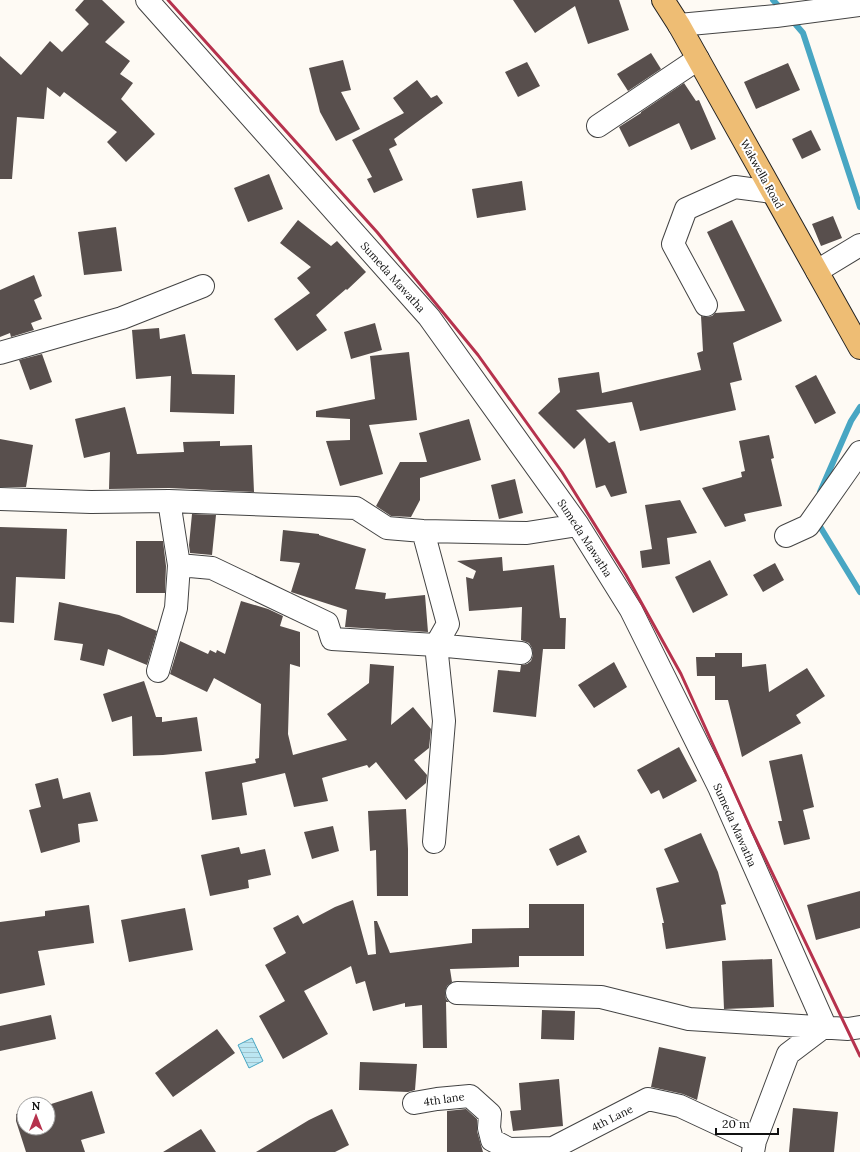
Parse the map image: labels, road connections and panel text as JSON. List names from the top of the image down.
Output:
{
  "streets": {
    "main road": ["Wakwella Road"],
    "street": ["Sumeda Mawatha", "4th lane", "4th Lane"]
  },
  "crossings": [
    ["4th lane", "4th Lane"]
  ],
  "scale_bar": "20 m",
  "north": "top"
}
